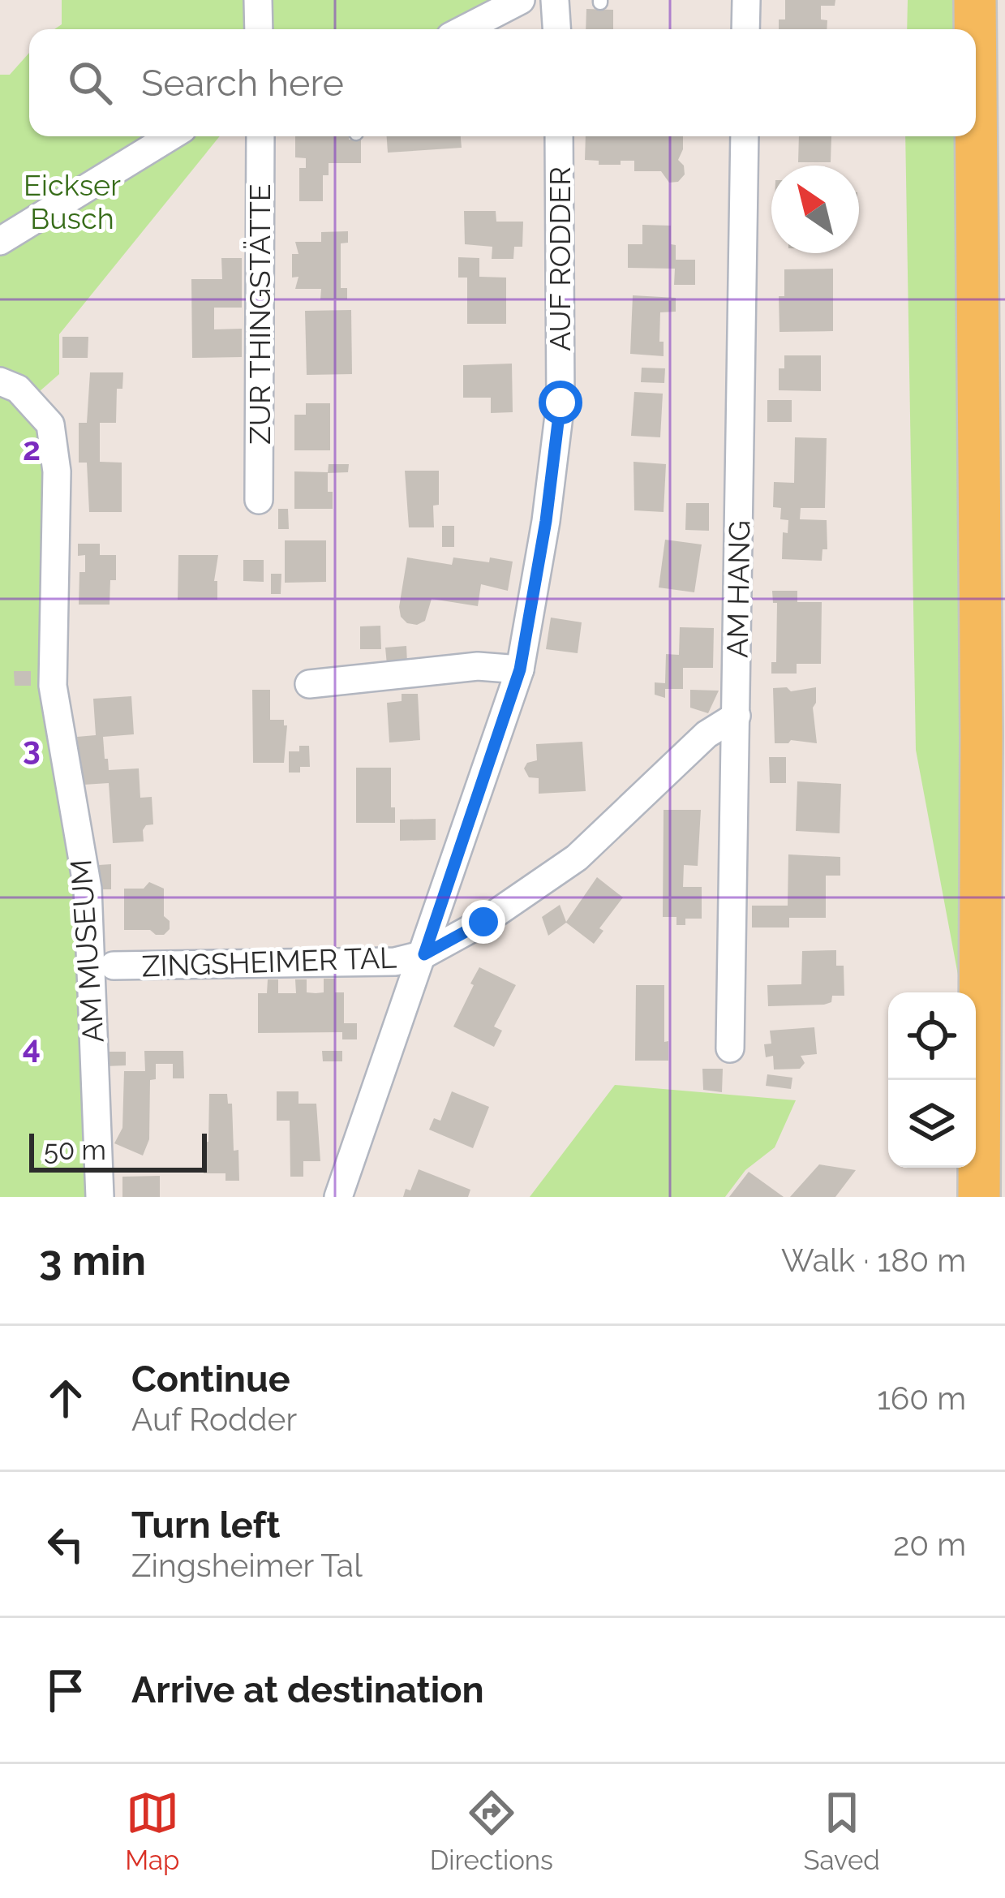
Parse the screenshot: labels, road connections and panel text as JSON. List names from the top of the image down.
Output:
{
  "streets": {
    "street": [
      "AUF RODDER",
      "ZUR THINGSTÄTTE",
      "AM HANG",
      "AM MUSEUM",
      "ZINGSHEIMER TAL"
    ]
  },
  "crossings": [
    ["AUF RODDER", "ZINGSHEIMER TAL"],
    ["AM HANG", "ZINGSHEIMER TAL"]
  ],
  "parks": ["Eickser Busch"],
  "scale_bar": "50 m",
  "north": "top left",
  "page": {
    "search": "Search here",
    "scale": "50 m",
    "heading": ["3 min", "Walk · 180 m"],
    "list": [
      ["Continue", "Auf Rodder", "160 m"],
      ["Turn left", "Zingsheimer Tal", "20 m"],
      "Arrive at destination"
    ],
    "nav": ["Map", "Directions", "Saved"]
  },
  "grid": {
    "rows": ["2", "3", "4"]
  }
}
